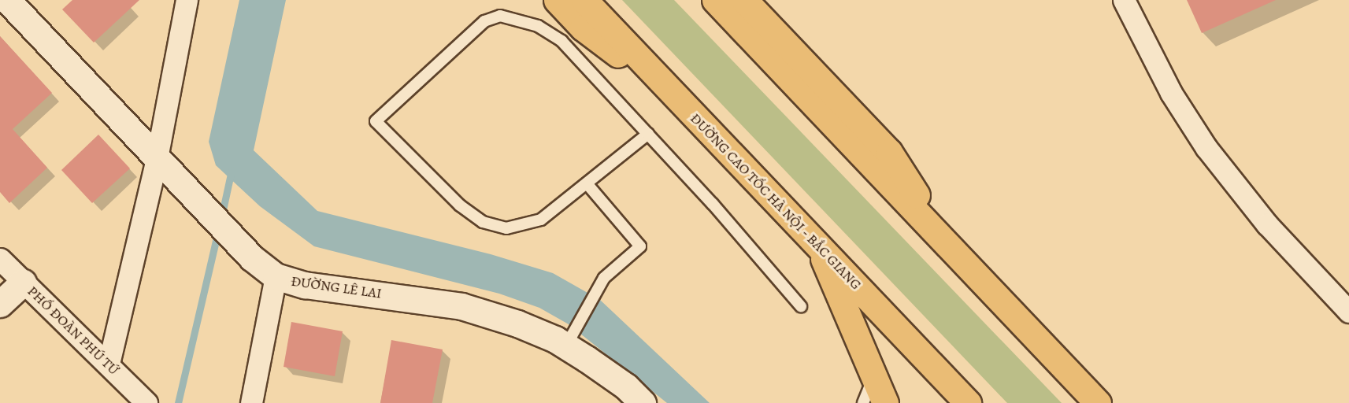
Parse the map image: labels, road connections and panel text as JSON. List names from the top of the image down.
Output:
{
  "streets": {
    "highway": ["ĐƯỜNG CAO TỐC HÀ NỘI - BẮC GIANG"],
    "street": ["ĐƯỜNG LÊ LAI", "PHỐ ĐOÀN PHÚ TỨ"]
  }
}
